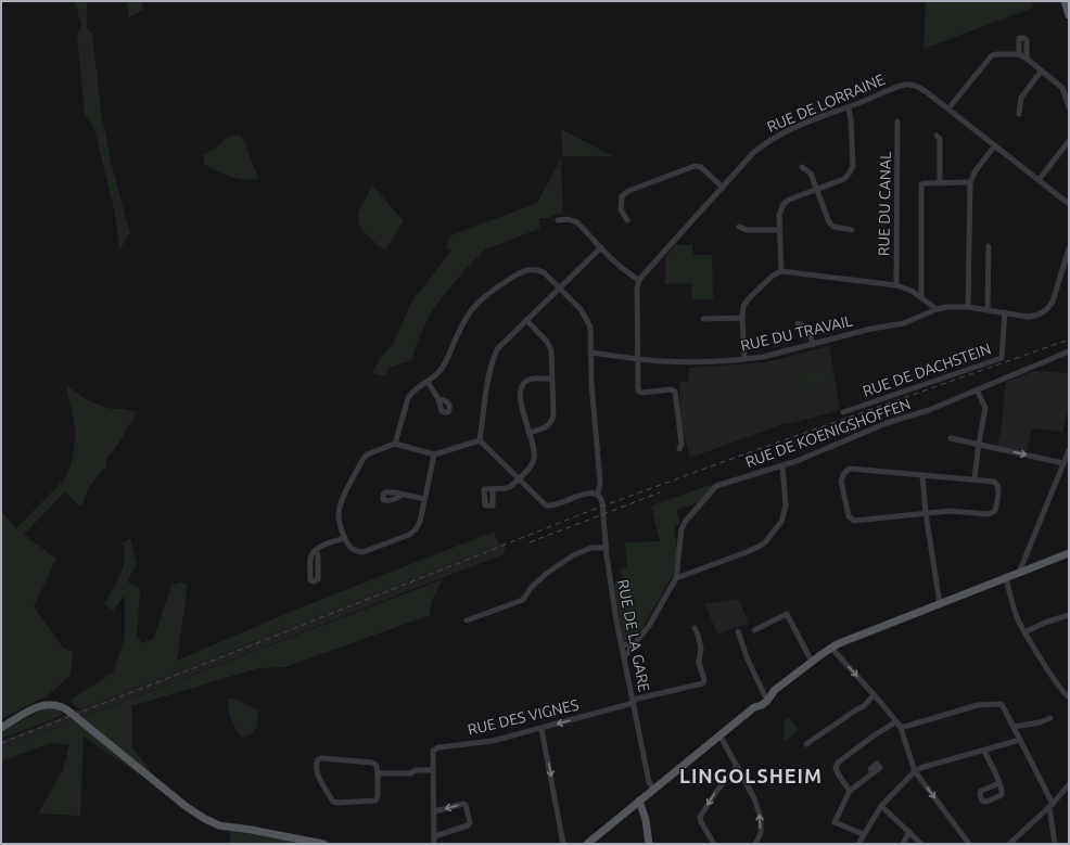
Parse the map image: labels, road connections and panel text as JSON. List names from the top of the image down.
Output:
{
  "streets": {
    "street": [
      "RUE DE LORRAINE",
      "RUE DU CANAL",
      "RUE DU TRAVAIL",
      "RUE DE DACHSTEIN",
      "RUE DE KOENIGSHOFFEN",
      "RUE DE LA GARE",
      "RUE DES VIGNES"
    ]
  },
  "crossings": [
    ["RUE DU TRAVAIL", "RUE DE DACHSTEIN"],
    ["RUE DU TRAVAIL", "RUE DE LA GARE"],
    ["RUE DE KOENIGSHOFFEN", "RUE DE LA GARE"],
    ["RUE DE LA GARE", "RUE DES VIGNES"]
  ],
  "districts": ["LINGOLSHEIM"]
}
